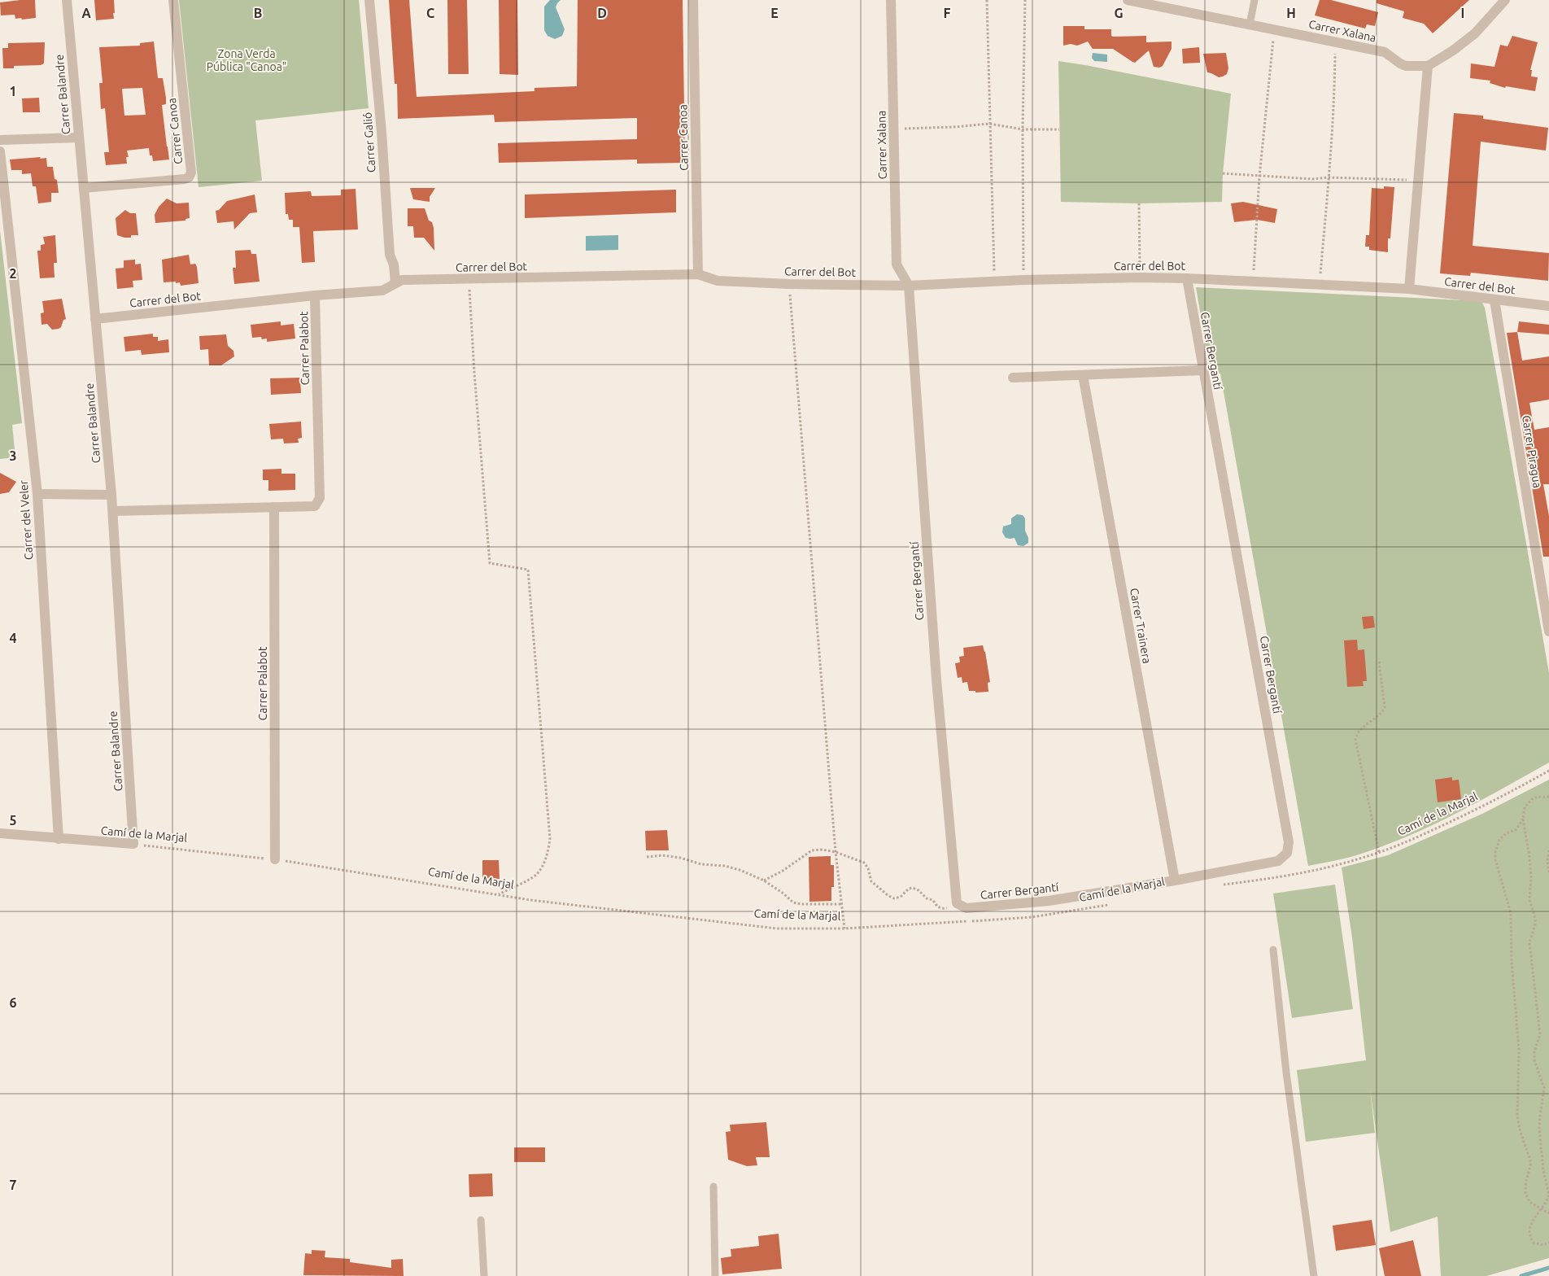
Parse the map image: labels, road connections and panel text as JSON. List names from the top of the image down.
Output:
{
  "streets": {
    "street": [
      "Carrer Xalana",
      "Carrer Balandre",
      "Carrer Canoa",
      "Carrer Galió",
      "Carrer del Bot",
      "Carrer Palabot",
      "Carrer Bergantí",
      "Carrer Piragua",
      "Carrer del Veler",
      "Carrer Trainera",
      "Camí de la Marjal"
    ]
  },
  "crossings": [
    ["Carrer Xalana", "Carrer del Bot"],
    ["Carrer Xalana", "Carrer Bergantí"],
    ["Carrer Balandre", "Carrer Canoa"],
    ["Carrer Balandre", "Carrer del Bot"],
    ["Carrer Balandre", "Carrer Palabot"],
    ["Carrer Balandre", "Camí de la Marjal"],
    ["Carrer Canoa", "Carrer del Bot"],
    ["Carrer Galió", "Carrer del Bot"],
    ["Carrer del Bot", "Carrer Palabot"],
    ["Carrer del Bot", "Carrer Bergantí"],
    ["Carrer del Bot", "Carrer Piragua"],
    ["Carrer Palabot", "Camí de la Marjal"],
    ["Carrer Bergantí", "Carrer Trainera"],
    ["Carrer del Veler", "Camí de la Marjal"]
  ],
  "parks": ["Zona Verda Pública \"Canoa\""],
  "grid": {
    "columns": [
      "A",
      "B",
      "C",
      "D",
      "E",
      "F",
      "G",
      "H",
      "I"
    ],
    "rows": [
      "1",
      "2",
      "3",
      "4",
      "5",
      "6",
      "7"
    ]
  }
}
